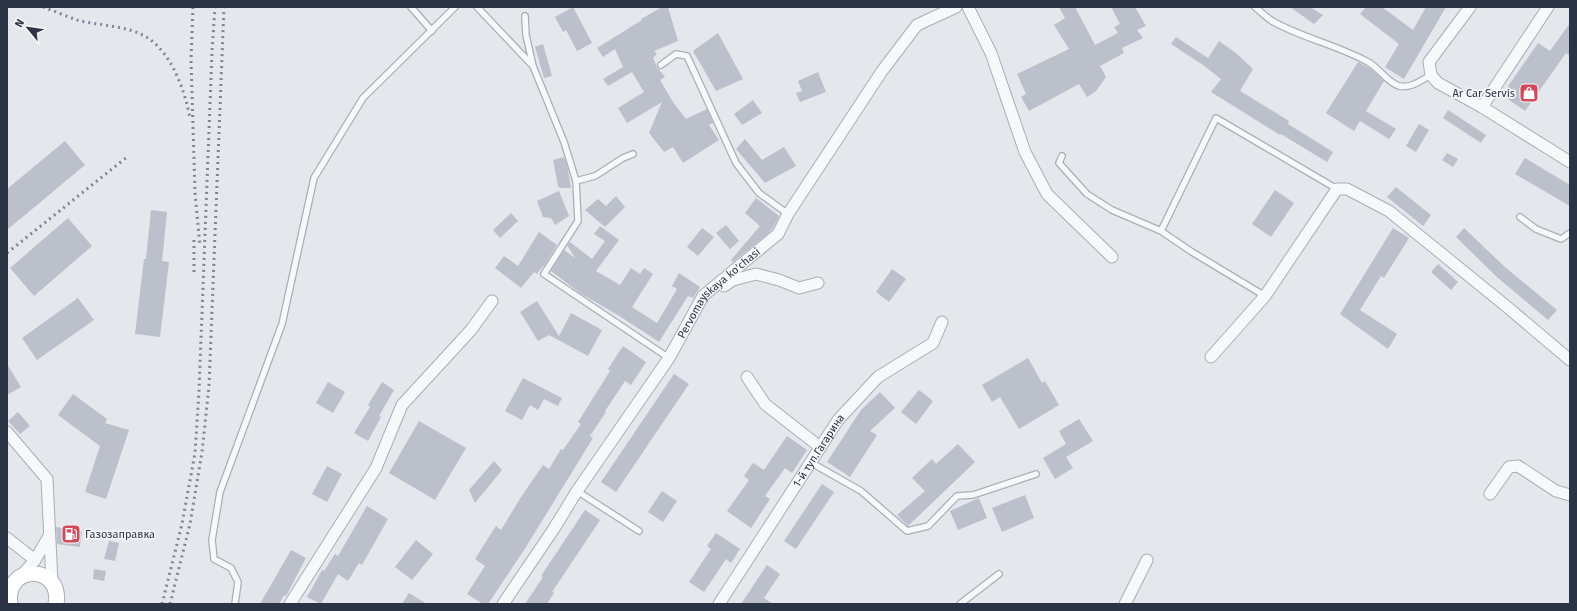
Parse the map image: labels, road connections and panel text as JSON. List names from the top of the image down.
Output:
{
  "streets": {
    "street": ["Pervomayskaya ko'chasi", "1-й туп.Гагарина"]
  },
  "places": {
    "shop": ["Ar Car Servis"],
    "fuel station": ["Газозаправка"]
  },
  "north": "top left"
}
